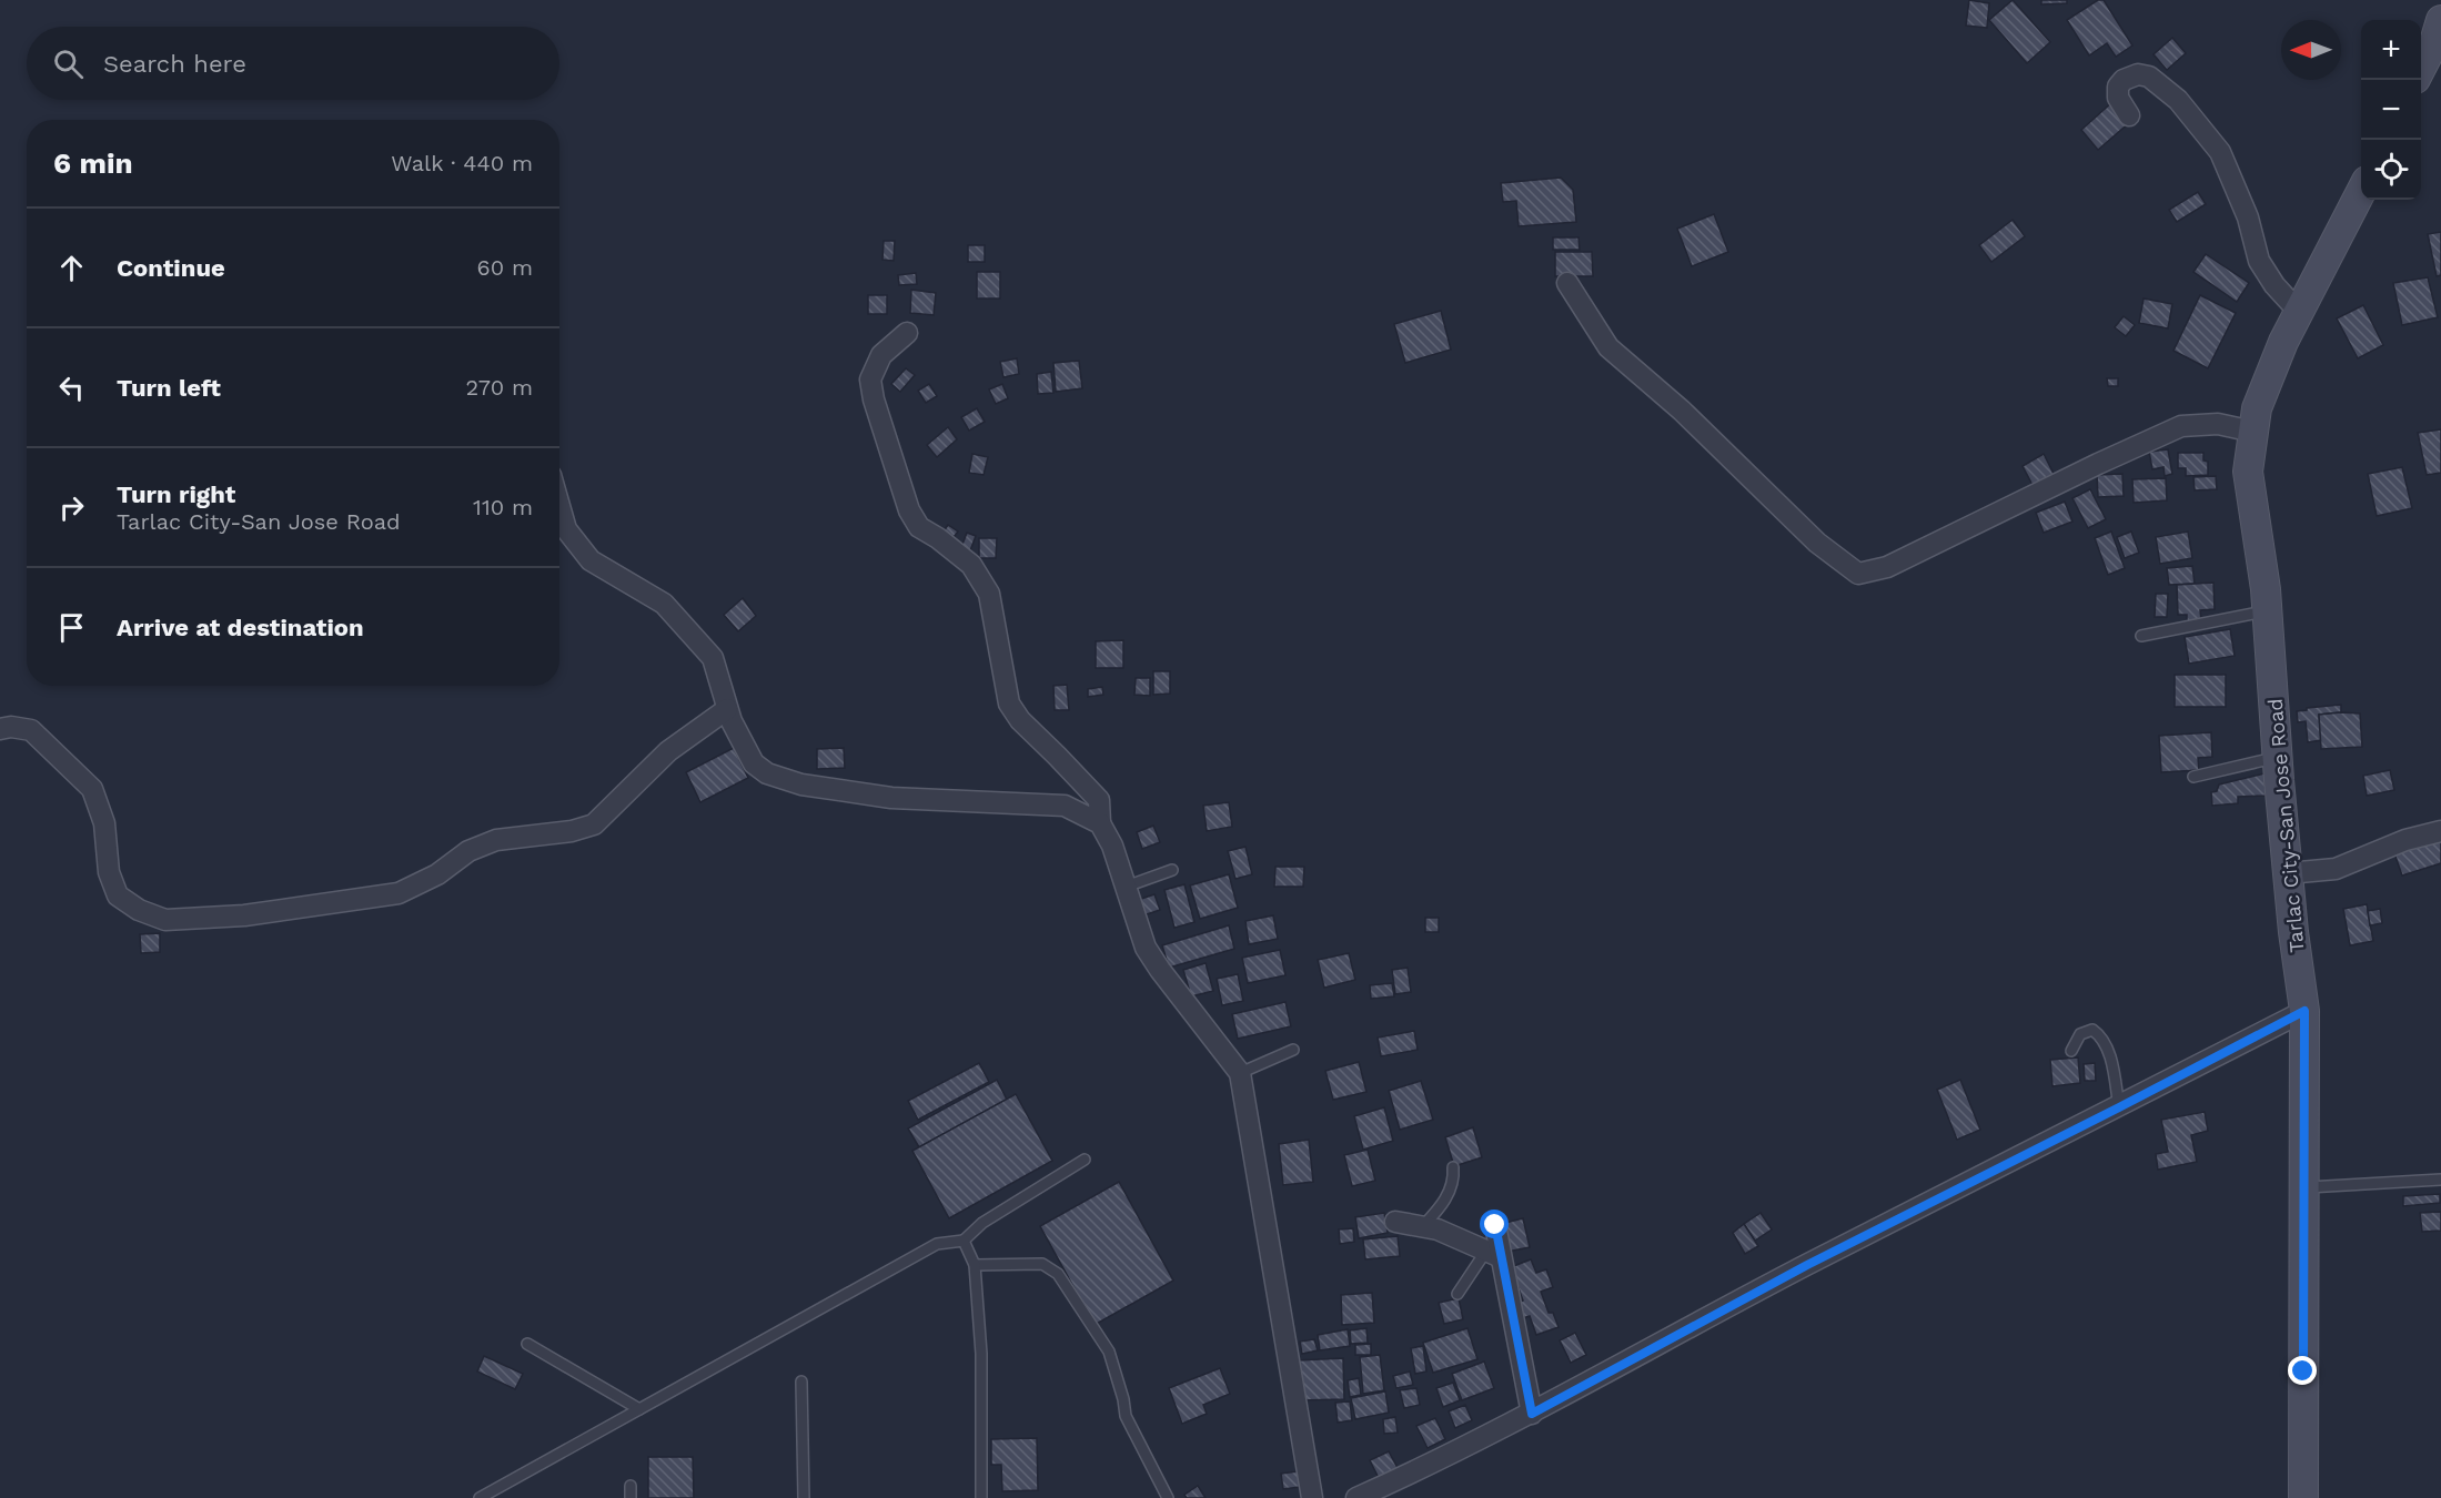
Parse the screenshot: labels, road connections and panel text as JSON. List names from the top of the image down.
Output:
{
  "streets": {
    "main road": ["Tarlac City-San Jose Road"]
  },
  "north": "left",
  "page": {
    "map_buttons": ["+", "−"],
    "search": "Search here",
    "heading": ["6 min", "Walk · 440 m"],
    "list": [
      ["Continue", "60 m"],
      ["Turn left", "270 m"],
      ["Turn right", "Tarlac City-San Jose Road", "110 m"],
      "Arrive at destination"
    ]
  }
}
